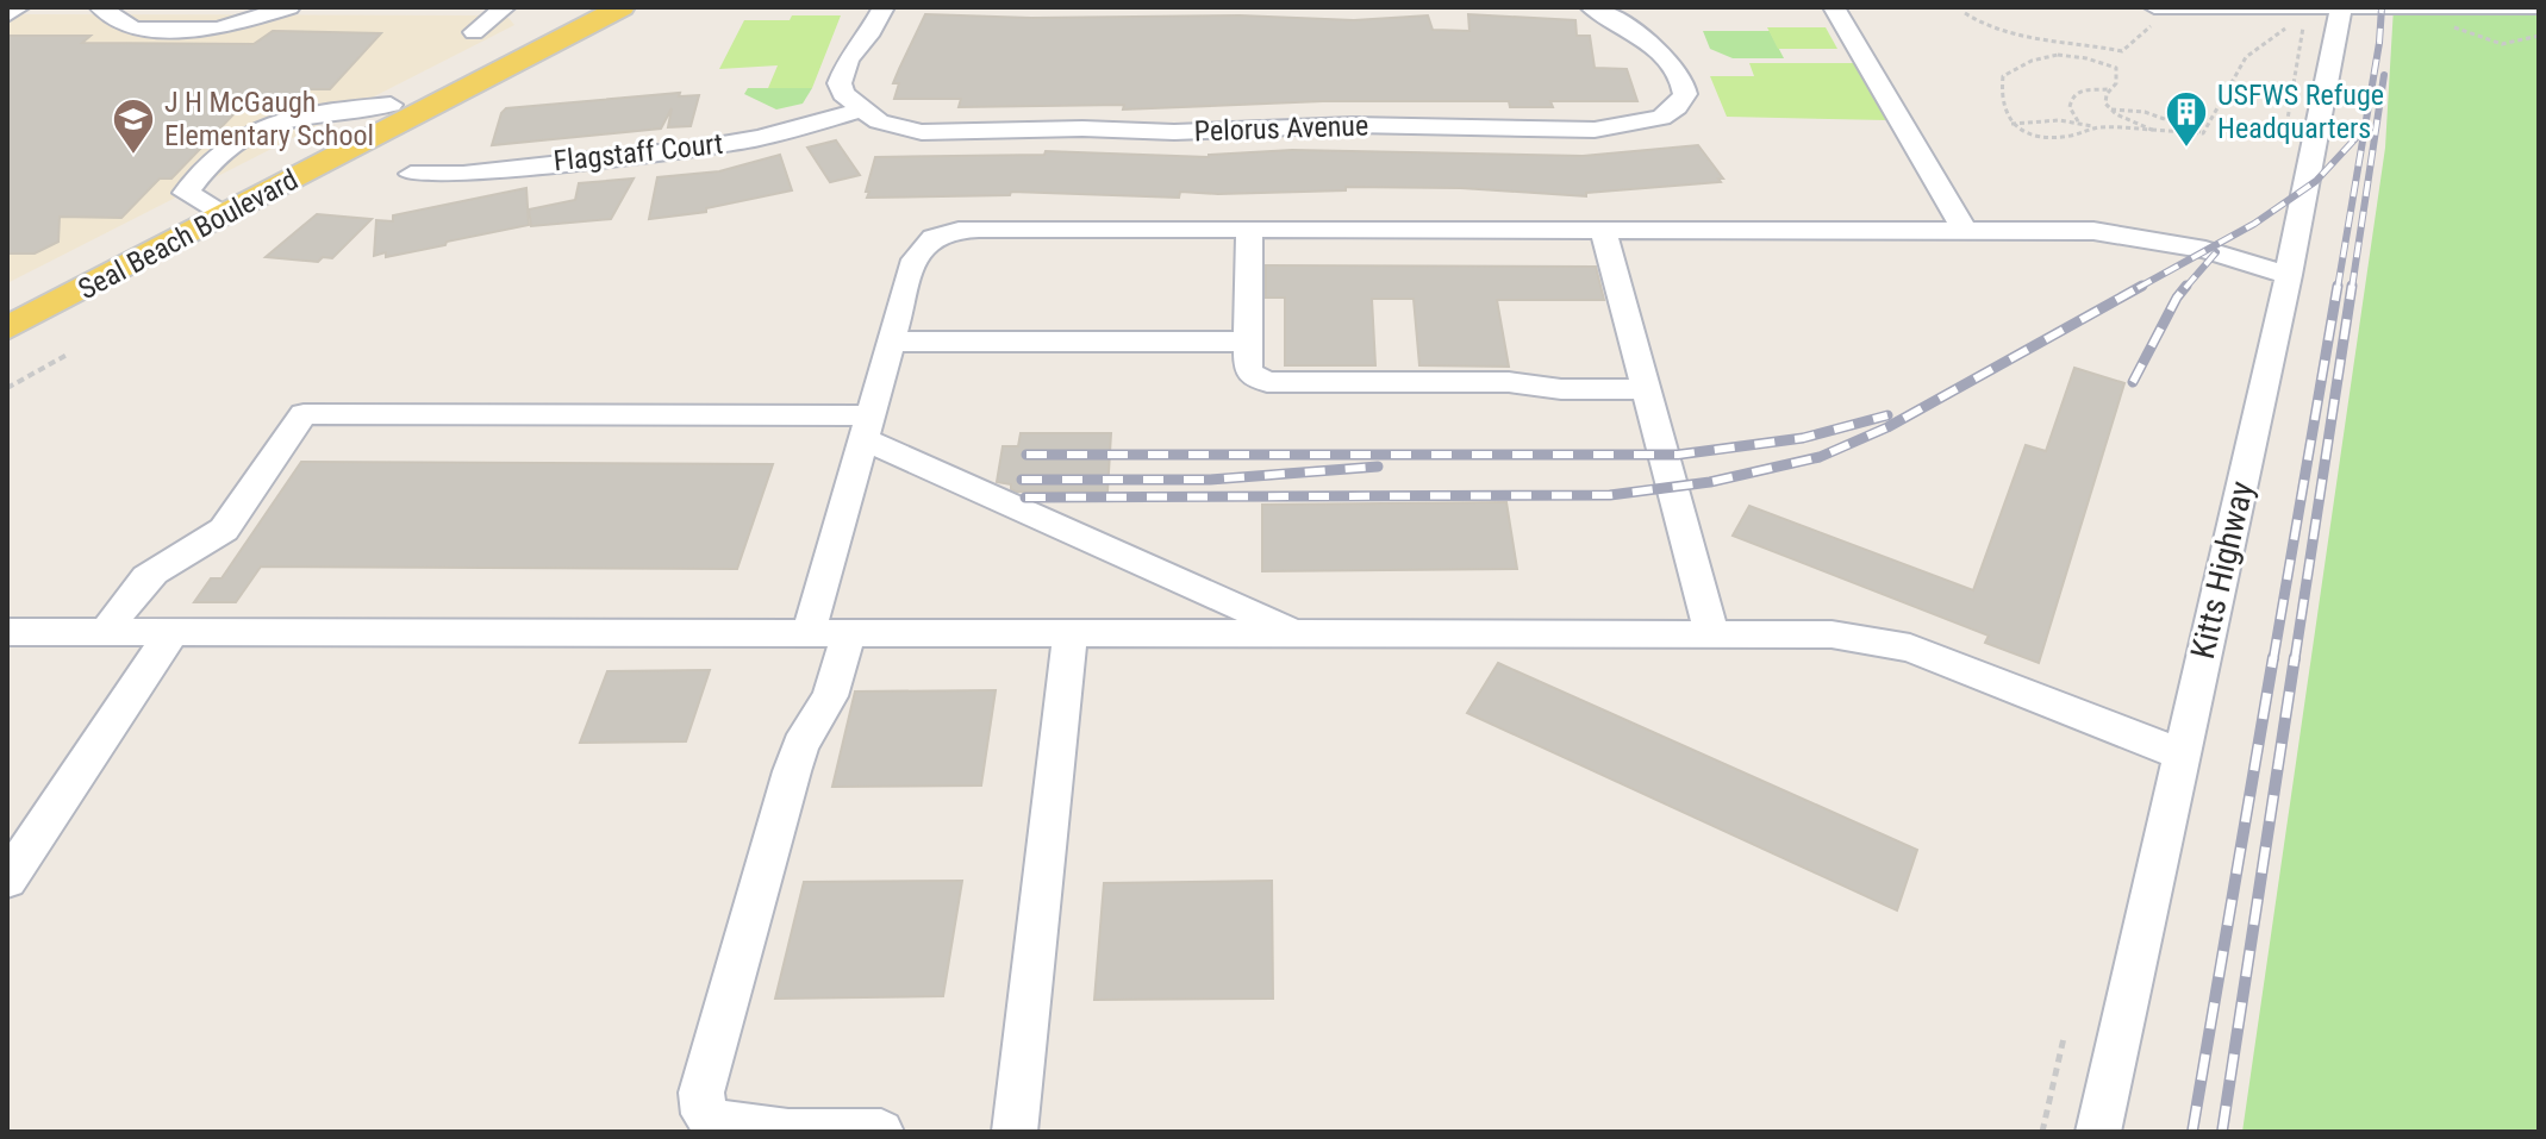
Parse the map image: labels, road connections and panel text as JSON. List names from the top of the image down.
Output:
{
  "streets": {
    "main road": ["Seal Beach Boulevard"],
    "street": ["Pelorus Avenue", "Flagstaff Court", "Kitts Highway"]
  },
  "crossings": [
    ["Pelorus Avenue", "Flagstaff Court"]
  ],
  "places": {
    "building": ["USFWS Refuge Headquarters"],
    "school or university": ["J H McGaugh Elementary School"]
  }
}
